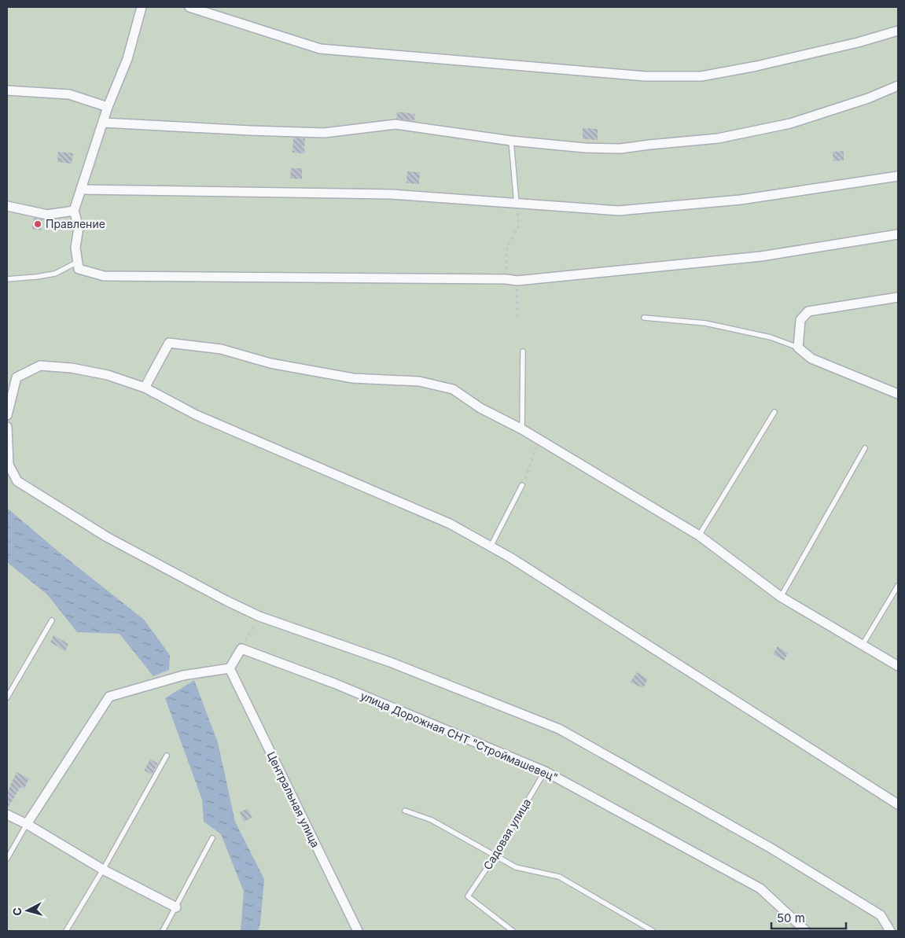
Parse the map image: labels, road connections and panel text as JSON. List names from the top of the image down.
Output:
{
  "streets": {
    "street": ["улица Дорожная СНТ \"Строймашевец\"", "Центральная улица"],
    "lane": ["Садовая улица"]
  },
  "crossings": [
    ["улица Дорожная СНТ \"Строймашевец\"", "Садовая улица"]
  ],
  "places": ["Правление"],
  "scale_bar": "50 m",
  "north": "left"
}
